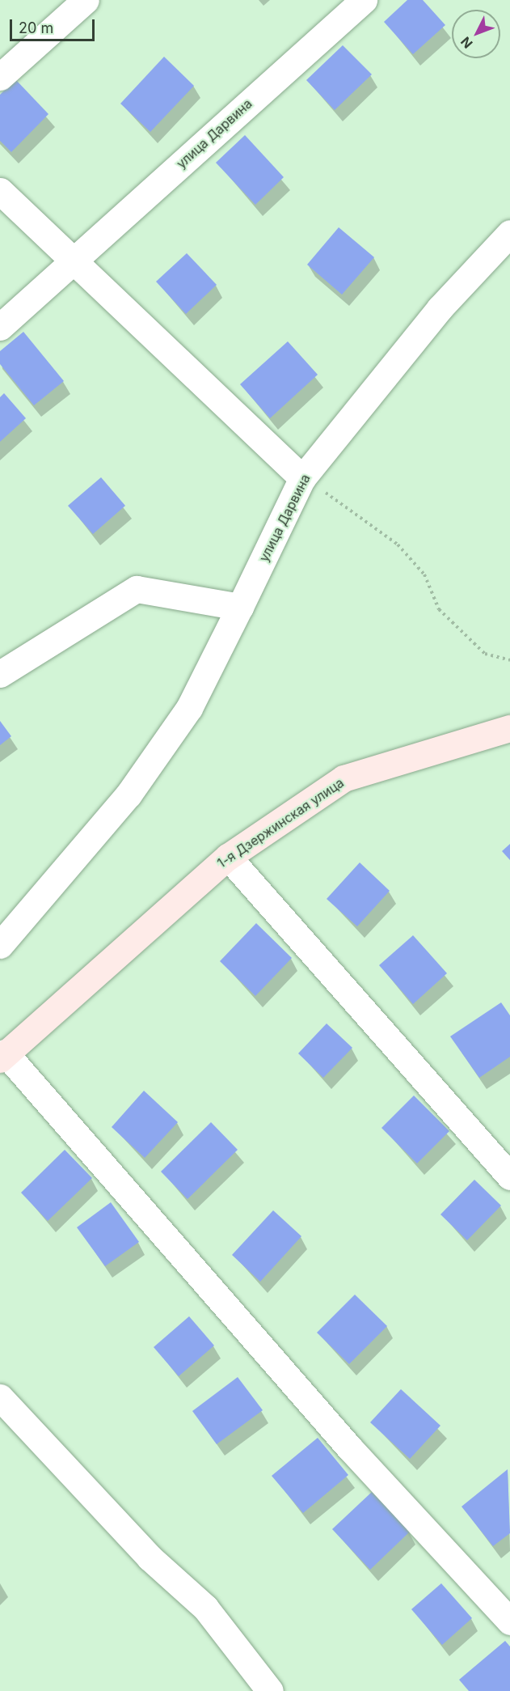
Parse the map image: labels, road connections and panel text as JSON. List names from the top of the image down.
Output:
{
  "streets": {
    "street": ["улица Дарвина", "1-я Дзержинская улица"]
  },
  "scale_bar": "20 m",
  "north": "bottom left"
}
